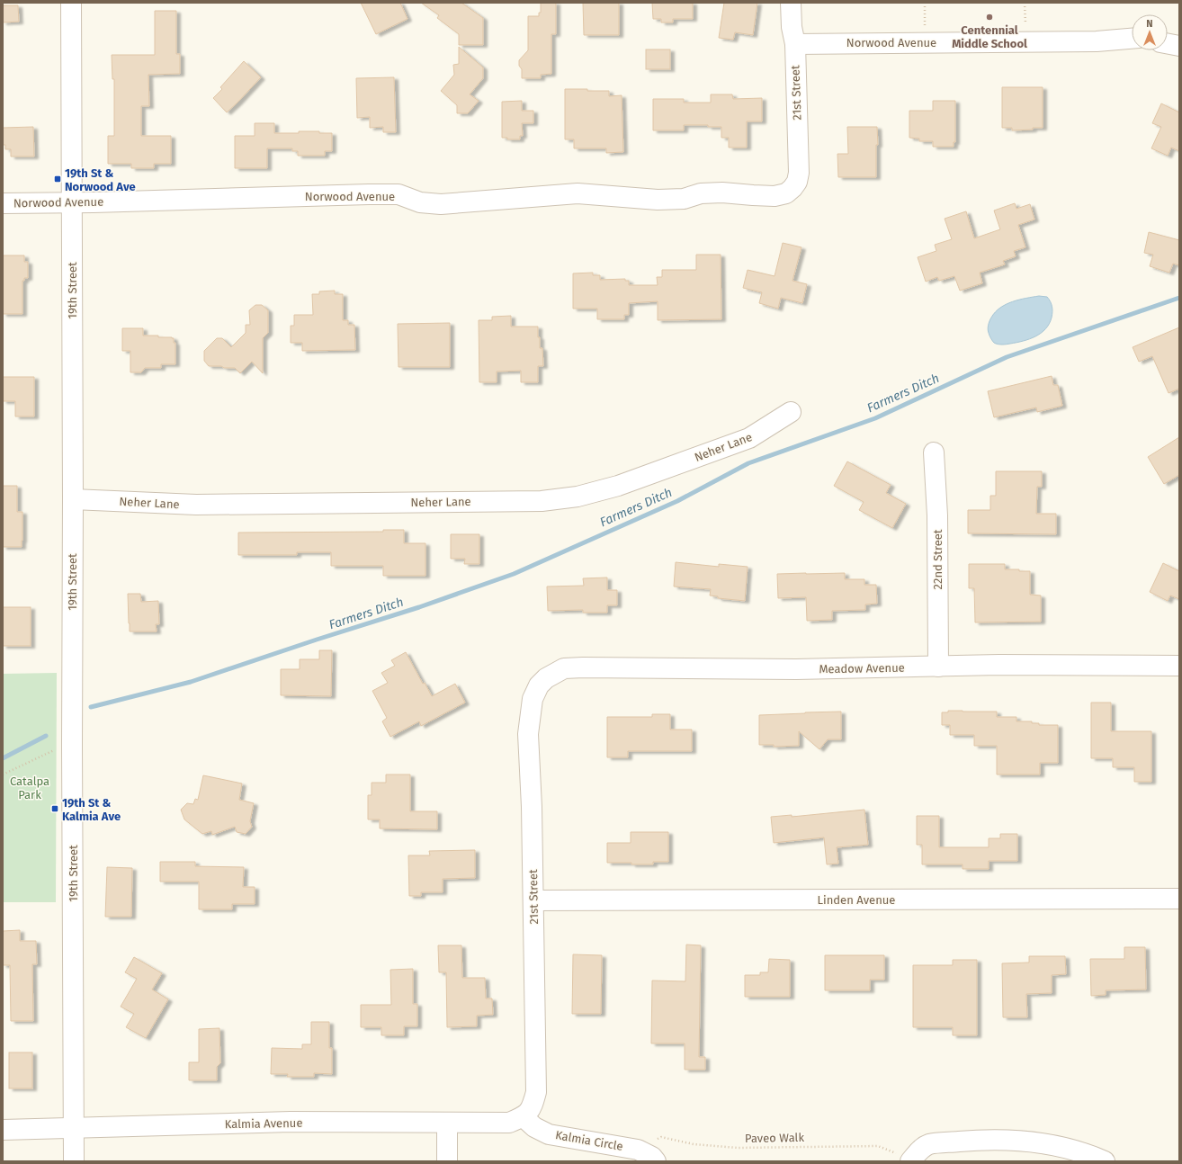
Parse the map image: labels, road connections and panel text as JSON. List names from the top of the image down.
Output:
{
  "streets": {
    "street": [
      "Norwood Avenue",
      "21st Street",
      "19th Street",
      "Neher Lane",
      "22nd Street",
      "Meadow Avenue",
      "Linden Avenue",
      "Kalmia Avenue",
      "Kalmia Circle"
    ],
    "path": ["Paveo Walk"]
  },
  "crossings": [
    ["Norwood Avenue", "21st Street"],
    ["Norwood Avenue", "19th Street"],
    ["21st Street", "Meadow Avenue"],
    ["21st Street", "Linden Avenue"],
    ["21st Street", "Kalmia Avenue"],
    ["21st Street", "Kalmia Circle"],
    ["19th Street", "Neher Lane"],
    ["19th Street", "Kalmia Avenue"],
    ["22nd Street", "Meadow Avenue"],
    ["Kalmia Avenue", "Kalmia Circle"],
    ["Paveo Walk", "Kalmia Circle"]
  ],
  "water": ["Farmers Ditch"],
  "parks": ["Catalpa Park"],
  "places": {
    "other": ["Centennial Middle School"],
    "transit": ["19th St & Norwood Ave", "19th St & Kalmia Ave"]
  },
  "north": "top"
}
